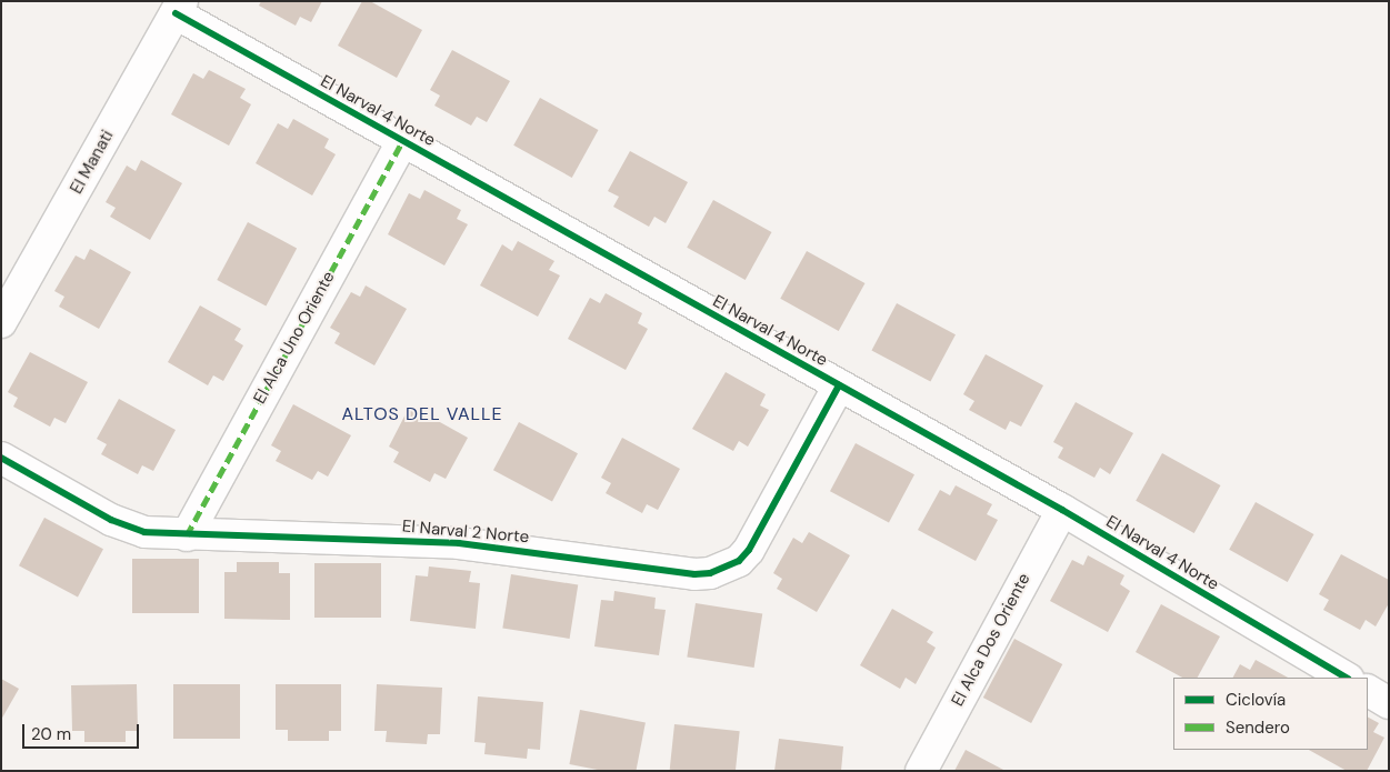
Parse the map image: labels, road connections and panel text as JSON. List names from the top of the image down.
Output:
{
  "streets": {
    "street": [
      "El Narval 4 Norte",
      "El Manati",
      "El Alca Uno Oriente",
      "El Narval 2 Norte",
      "El Alca Dos Oriente"
    ]
  },
  "crossings": [
    ["El Narval 4 Norte", "El Manati"],
    ["El Narval 4 Norte", "El Alca Uno Oriente"],
    ["El Narval 4 Norte", "El Narval 2 Norte"],
    ["El Narval 4 Norte", "El Alca Dos Oriente"],
    ["El Alca Uno Oriente", "El Narval 2 Norte"]
  ],
  "districts": ["ALTOS DEL VALLE"],
  "legend": ["Ciclovía", "Sendero"],
  "scale_bar": "20 m"
}
